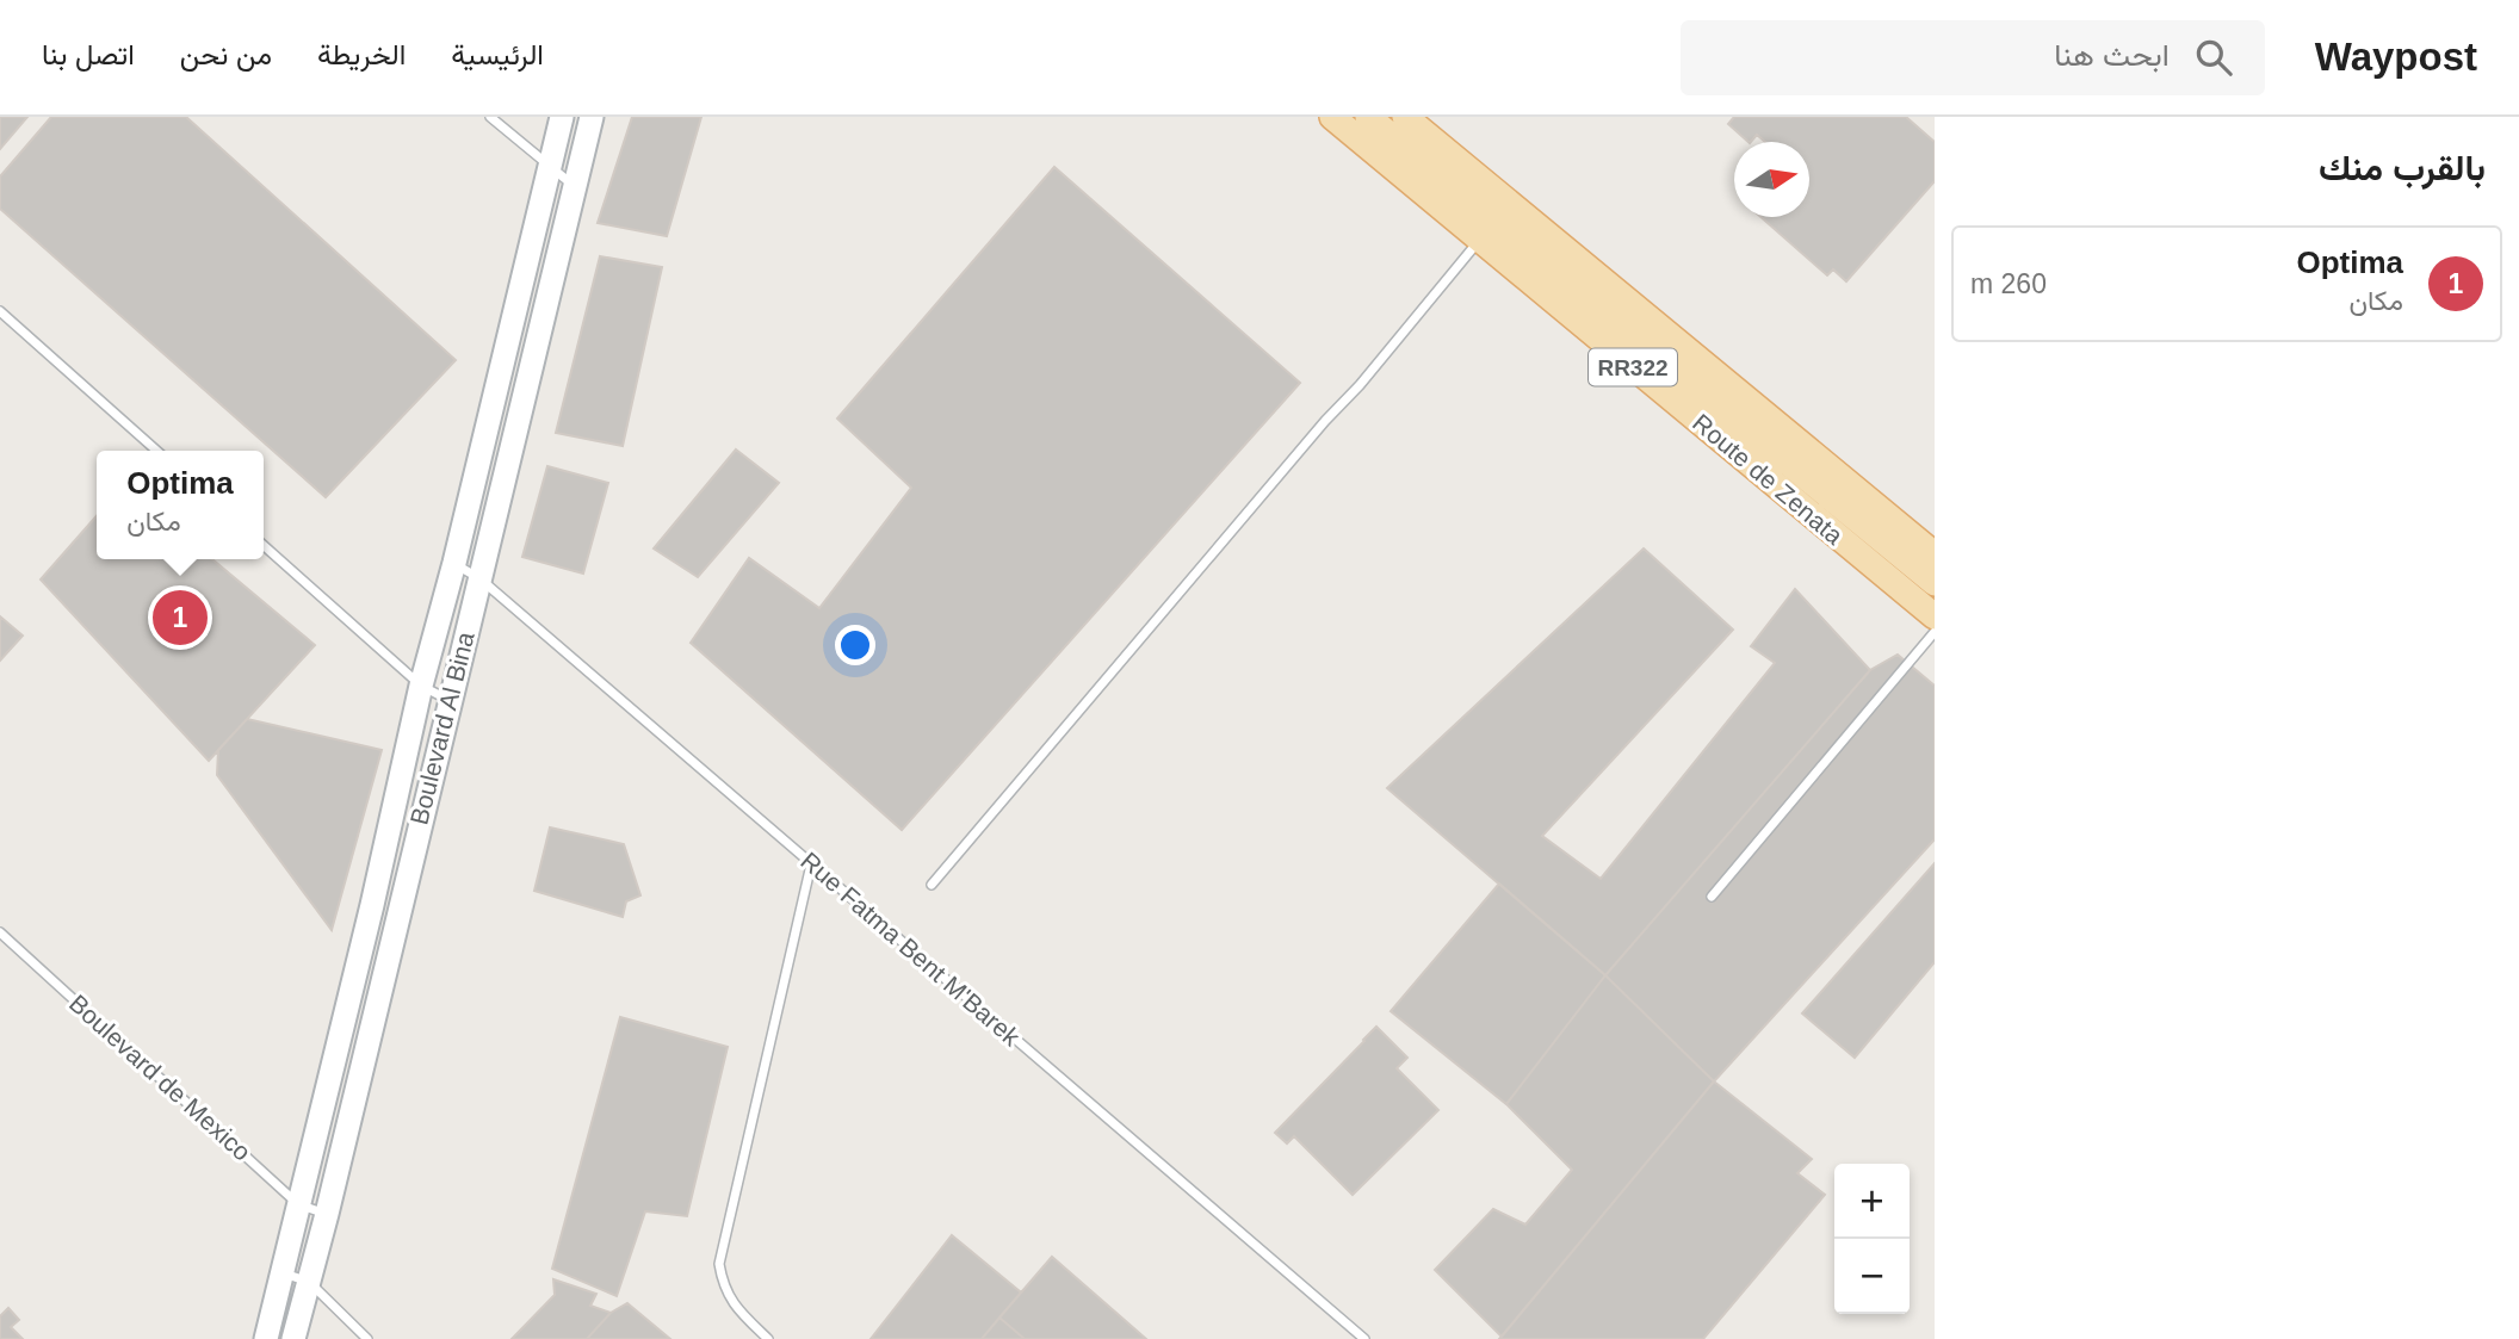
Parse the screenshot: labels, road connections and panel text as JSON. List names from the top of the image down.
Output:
{
  "streets": {
    "main road": ["RR322", "Route de Zenata", "Boulevard Al Bina"],
    "lane": ["Rue Fatma Bent M'Barek", "Boulevard de Mexico"]
  },
  "crossings": [
    ["Boulevard Al Bina", "Rue Fatma Bent M'Barek"],
    ["Boulevard Al Bina", "Boulevard de Mexico"]
  ],
  "north": "right",
  "page": {
    "header": "Waypost",
    "search": "ابحث هنا",
    "nav": [
      "الرئيسية",
      "الخريطة",
      "من نحن",
      "اتصل بنا"
    ],
    "heading": "بالقرب منك",
    "list": [
      {
        "mark": "1",
        "name": "Optima",
        "note": "مكان",
        "value": "260 m"
      }
    ],
    "popup": ["Optima", "مكان"],
    "pins": "1",
    "map_buttons": ["+", "−"]
  }
}
